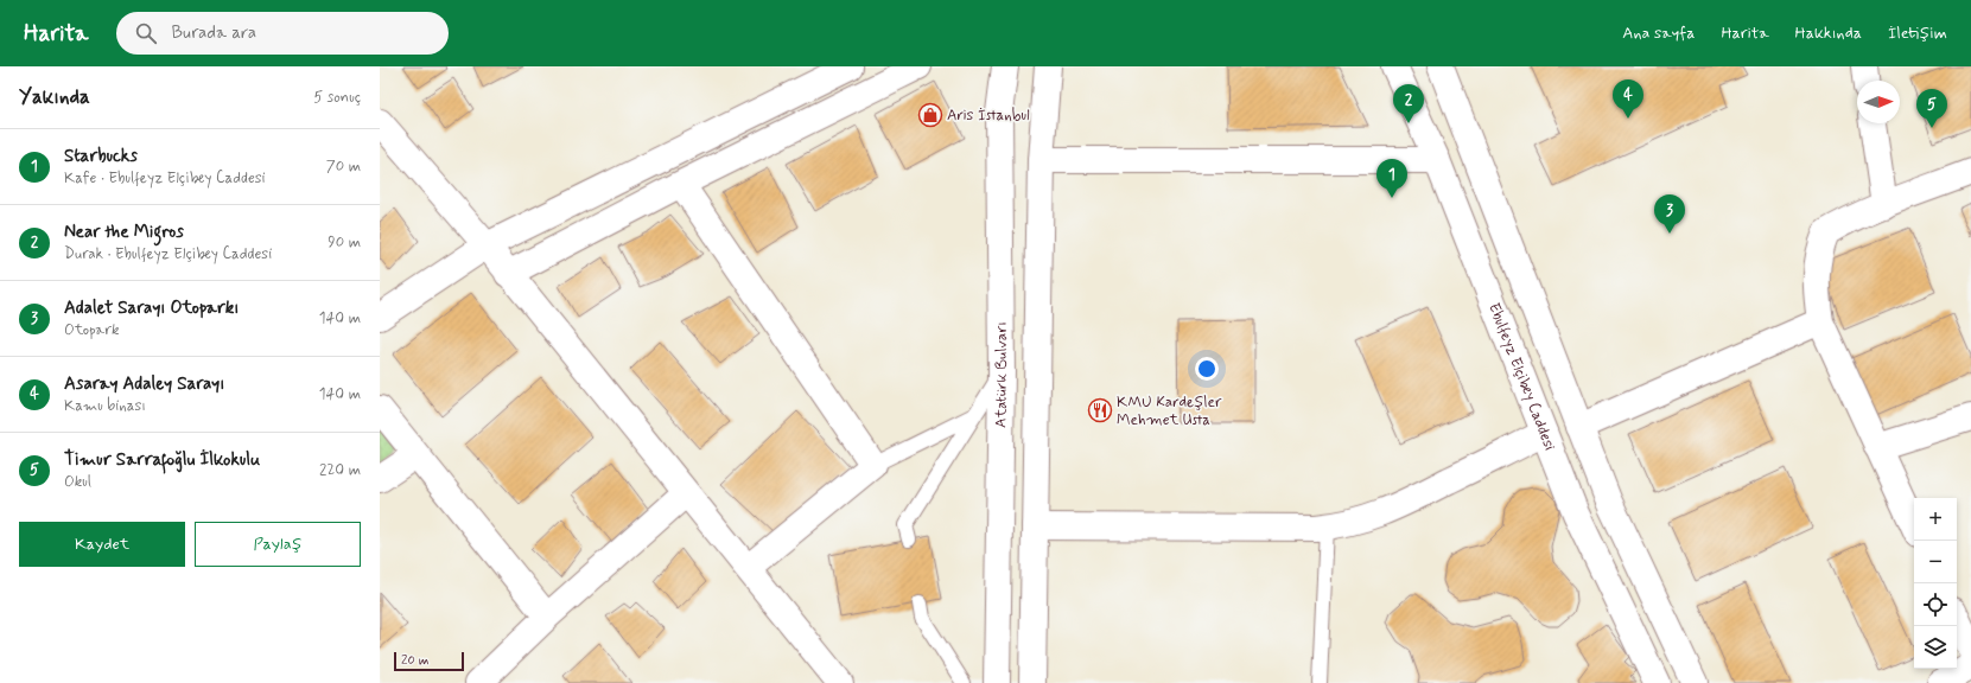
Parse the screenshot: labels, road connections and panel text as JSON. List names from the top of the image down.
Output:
{
  "streets": {
    "street": ["Atatürk Bulvarı", "Ebulfeyz Elçibey Caddesi"]
  },
  "places": {
    "shop": ["Aris İstanbul"],
    "restaurant": ["KMU Kardeşler Mehmet Usta"]
  },
  "scale_bar": "20 m",
  "north": "right",
  "page": {
    "header": "Harita",
    "search": "Burada ara",
    "nav": [
      "Ana sayfa",
      "Harita",
      "Hakkında",
      "İletişim"
    ],
    "heading": ["Yakında", "5 sonuç"],
    "pins": [
      "4",
      "2",
      "5",
      "1",
      "3"
    ],
    "list": [
      {
        "mark": "1",
        "name": "Starbucks",
        "note": "Kafe · Ebulfeyz Elçibey Caddesi",
        "value": "70 m"
      },
      {
        "mark": "2",
        "name": "Near the Migros",
        "note": "Durak · Ebulfeyz Elçibey Caddesi",
        "value": "90 m"
      },
      {
        "mark": "3",
        "name": "Adalet Sarayı Otoparkı",
        "note": "Otopark",
        "value": "140 m"
      },
      {
        "mark": "4",
        "name": "Asaray Adaley Sarayı",
        "note": "Kamu binası",
        "value": "140 m"
      },
      {
        "mark": "5",
        "name": "Timur Sarrafoğlu İlkokulu",
        "note": "Okul",
        "value": "220 m"
      }
    ],
    "map_buttons": ["+", "−"],
    "buttons": ["Kaydet", "Paylaş"],
    "scale": "20 m"
  }
}
